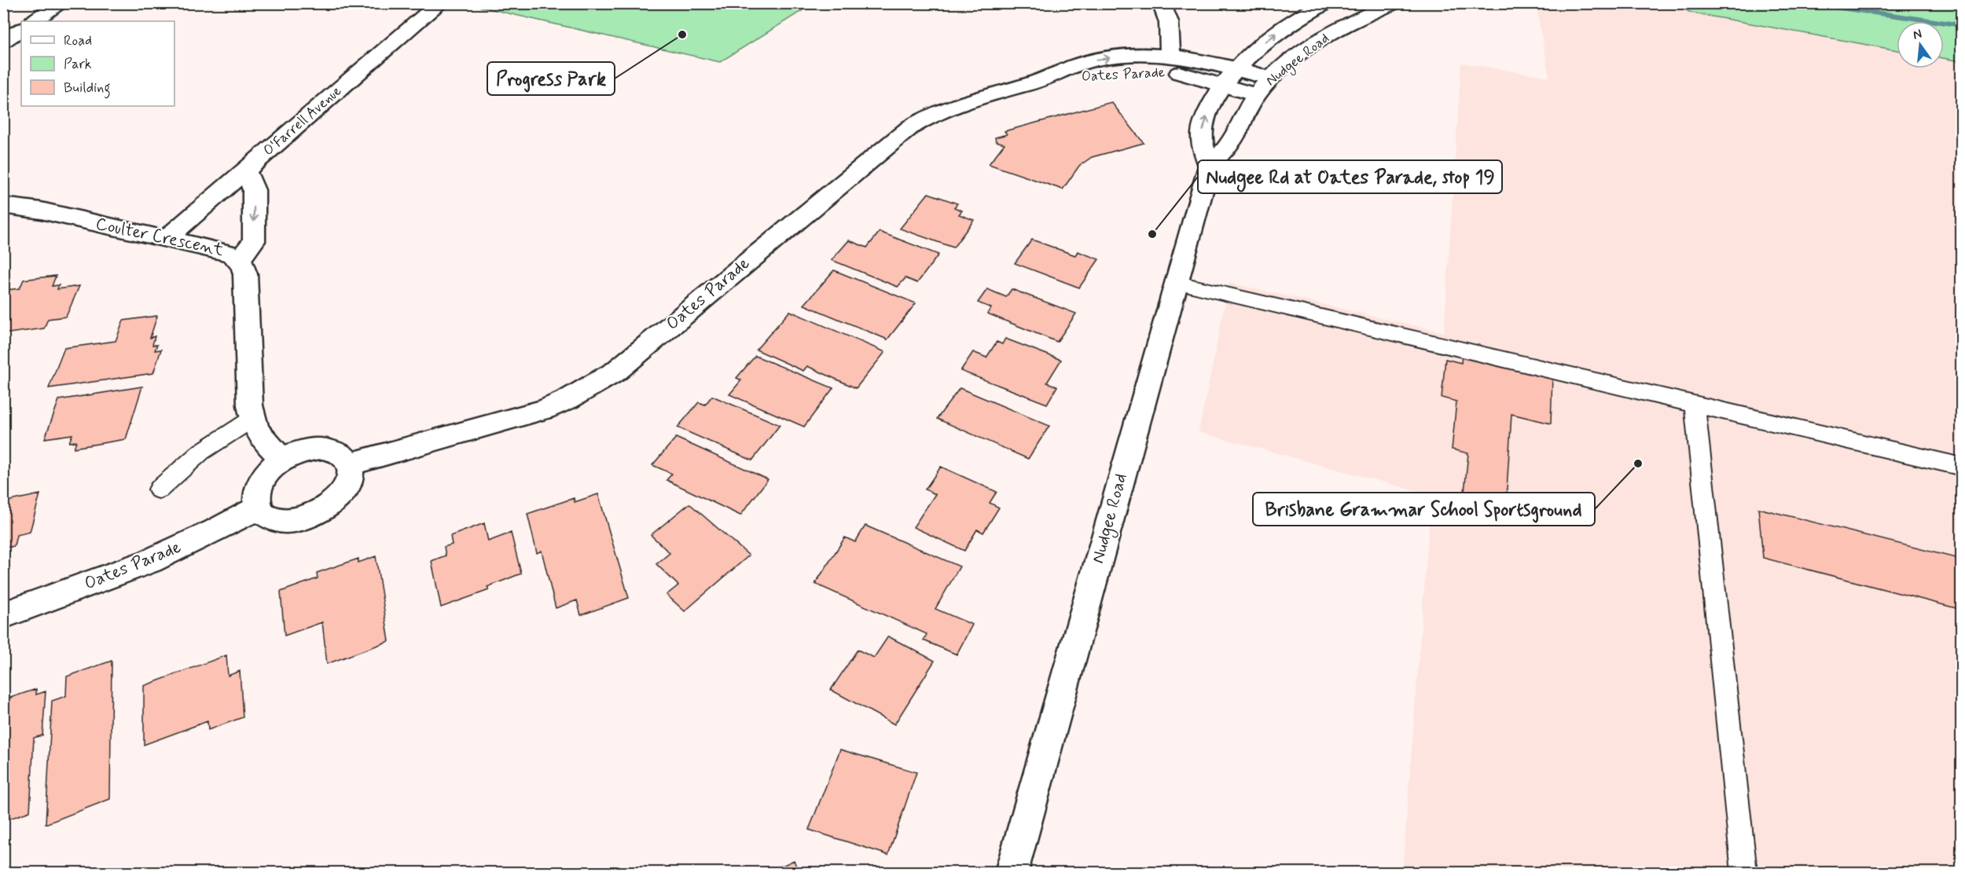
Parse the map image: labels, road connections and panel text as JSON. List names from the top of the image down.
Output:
{
  "streets": {
    "street": [
      "Nudgee Road",
      "Oates Parade",
      "O'Farrell Avenue",
      "Coulter Crescent"
    ]
  },
  "crossings": [
    ["Nudgee Road", "Oates Parade"],
    ["Oates Parade", "Coulter Crescent"],
    ["O'Farrell Avenue", "Coulter Crescent"]
  ],
  "places": ["Progress Park", "Nudgee Rd at Oates Parade, stop 19", "Brisbane Grammar School Sportsground"],
  "legend": ["Road", "Park", "Building"],
  "north": "top"
}
